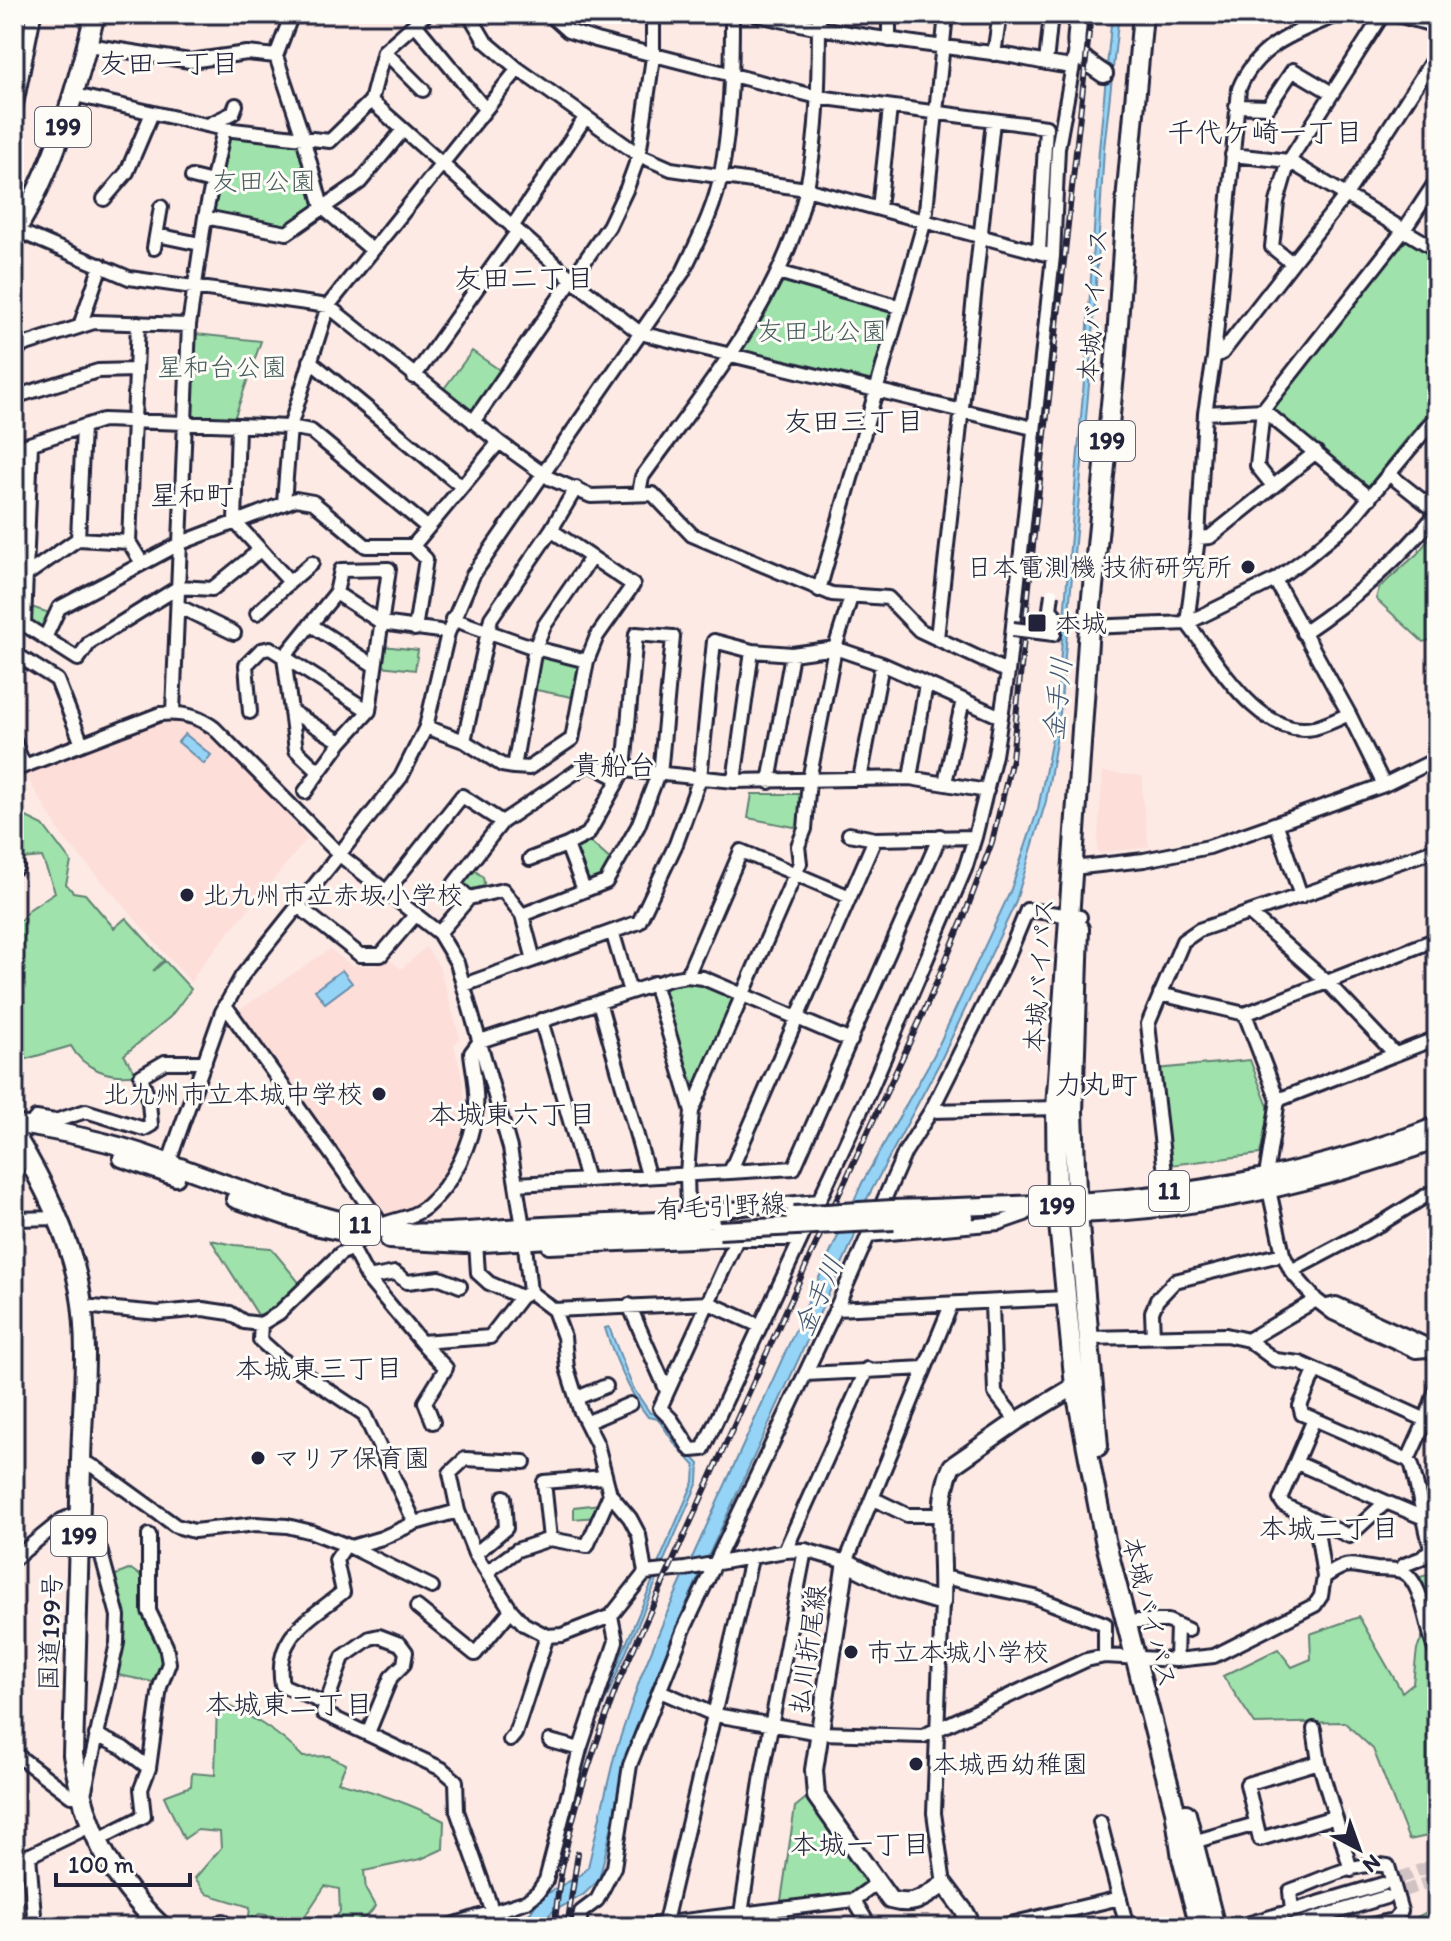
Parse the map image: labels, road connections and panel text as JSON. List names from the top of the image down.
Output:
{
  "streets": {
    "highway": ["199", "本城バイパス", "国道199号"],
    "main road": ["11", "有毛引野線", "払川折尾線"]
  },
  "crossings": [
    ["本城バイパス", "有毛引野線"],
    ["有毛引野線", "国道199号"]
  ],
  "districts": [
    "友田一丁目",
    "千代ケ崎一丁目",
    "友田二丁目",
    "友田三丁目",
    "星和町",
    "貴船台",
    "力丸町",
    "本城東六丁目",
    "本城東三丁目",
    "本城二丁目",
    "本城東二丁目",
    "本城一丁目"
  ],
  "water": ["金手川"],
  "parks": ["友田公園", "友田北公園", "星和台公園"],
  "places": {
    "other": [
      "日本電測機 技術研究所",
      "北九州市立赤坂小学校",
      "北九州市立本城中学校",
      "マリア保育園",
      "市立本城小学校",
      "本城西幼稚園"
    ],
    "transit": ["本城"]
  },
  "scale_bar": "100 m",
  "north": "bottom right"
}
